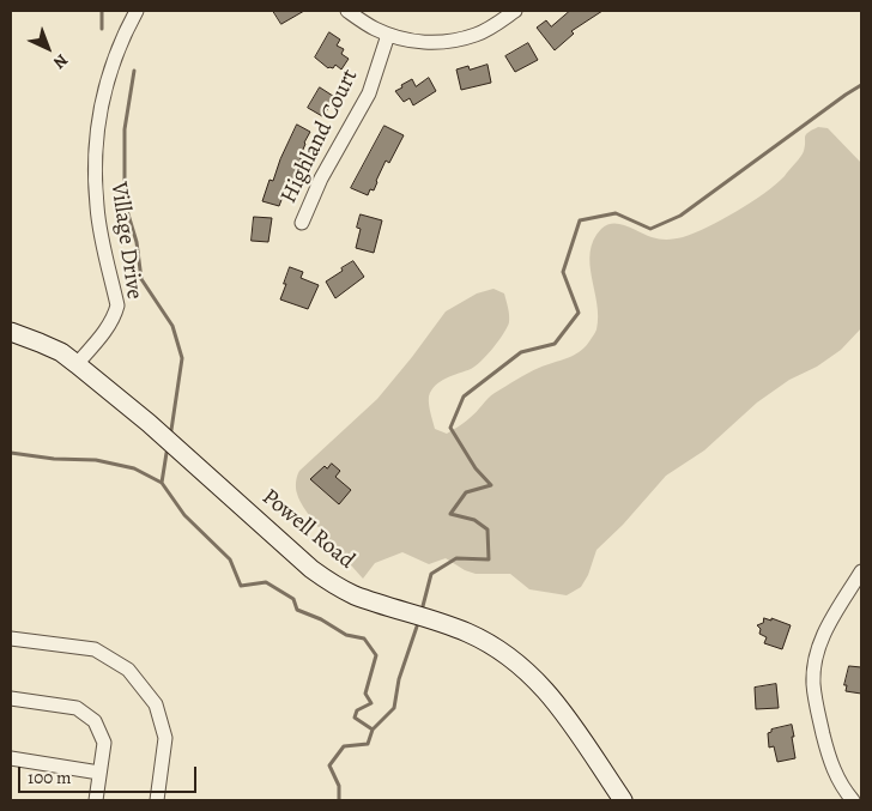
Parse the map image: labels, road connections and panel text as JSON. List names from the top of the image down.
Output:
{
  "streets": {
    "street": ["Highland Court", "Village Drive", "Powell Road"]
  },
  "crossings": [
    ["Village Drive", "Powell Road"]
  ],
  "scale_bar": "100 m",
  "north": "bottom right"
}
